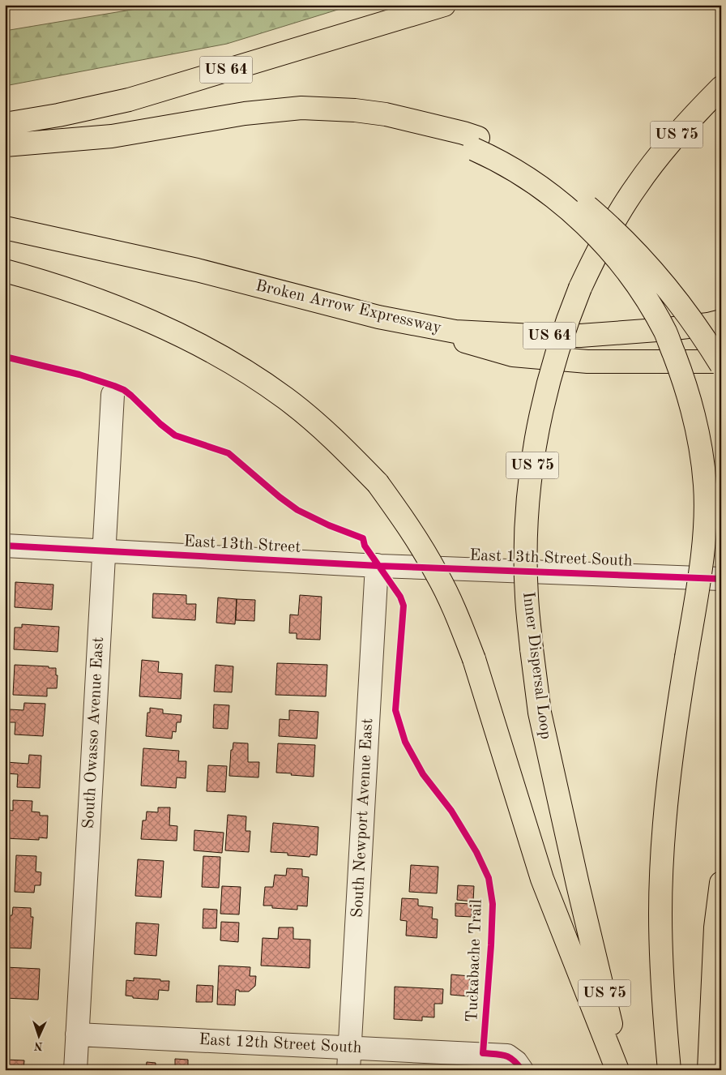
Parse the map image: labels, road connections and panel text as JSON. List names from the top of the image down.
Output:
{
  "streets": {
    "highway": [
      "US 64",
      "US 75",
      "Broken Arrow Expressway",
      "Inner Dispersal Loop"
    ],
    "street": [
      "East 13th Street",
      "East 13th Street South",
      "South Owasso Avenue East",
      "South Newport Avenue East",
      "East 12th Street South"
    ],
    "cycle path": ["Tuckabache Trail"]
  },
  "crossings": [
    ["East 13th Street", "East 13th Street South"],
    ["East 13th Street", "South Owasso Avenue East"],
    ["East 13th Street", "South Newport Avenue East"],
    ["East 13th Street South", "South Newport Avenue East"],
    ["South Owasso Avenue East", "East 12th Street South"],
    ["South Newport Avenue East", "East 12th Street South"]
  ],
  "north": "bottom"
}
